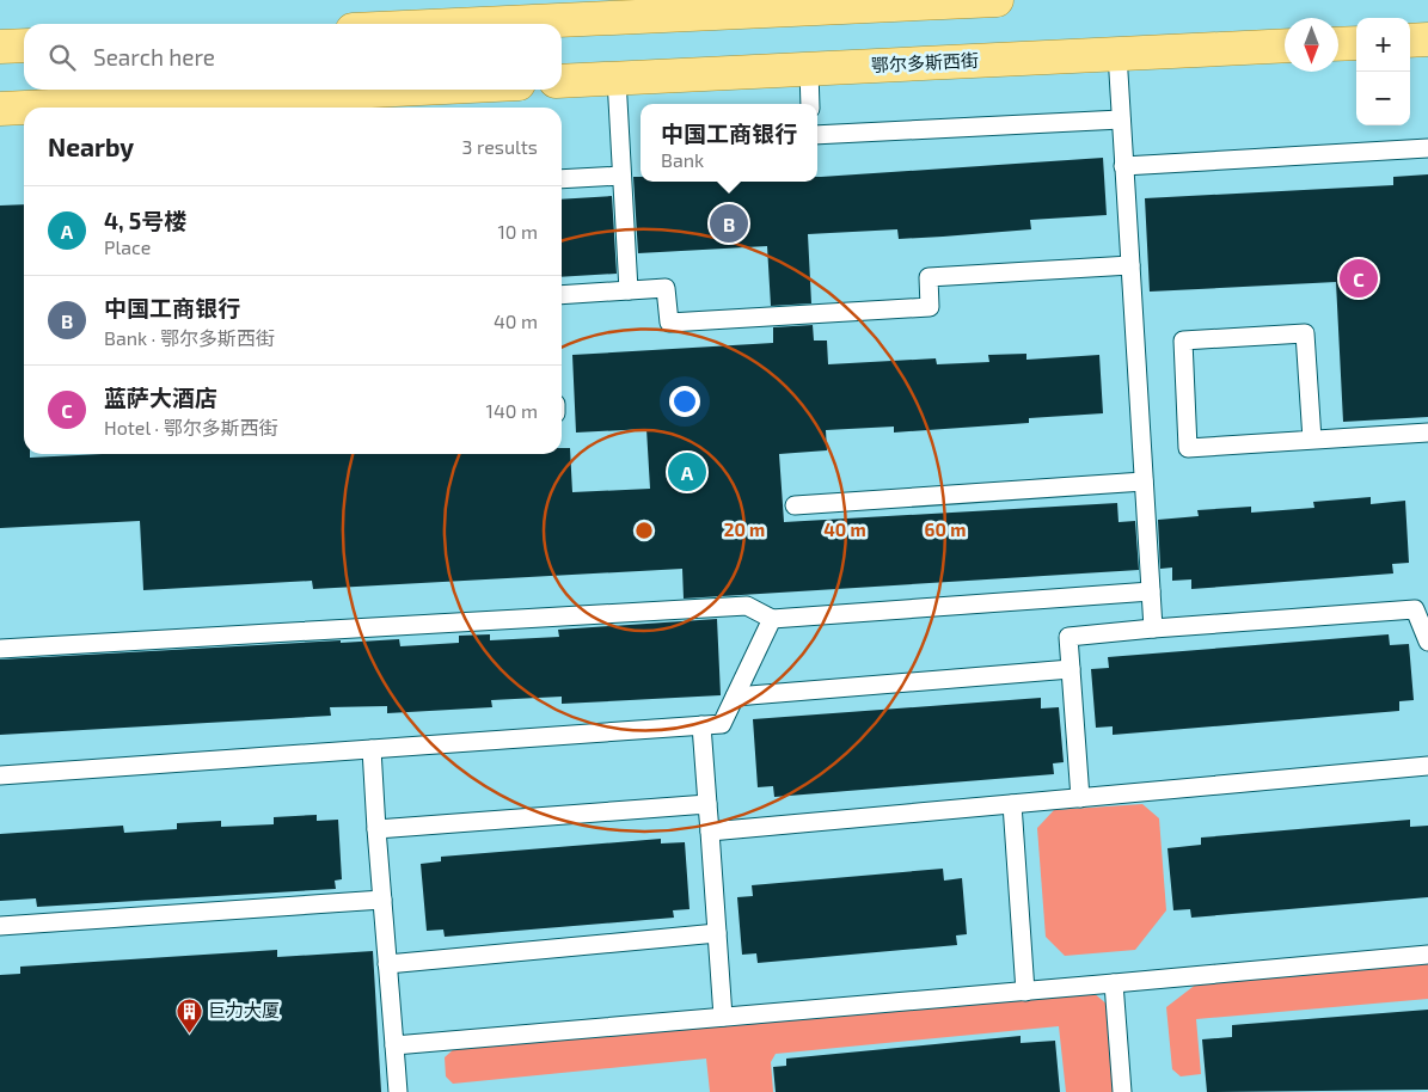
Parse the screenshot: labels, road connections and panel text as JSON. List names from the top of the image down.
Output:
{
  "streets": {
    "main road": ["鄂尔多斯西街"]
  },
  "places": {
    "building": ["巨力大厦"]
  },
  "north": "bottom",
  "page": {
    "map_buttons": ["+", "−"],
    "search": "Search here",
    "popup": ["中国工商银行", "Bank"],
    "heading": ["Nearby", "3 results"],
    "list": [
      {
        "mark": "A",
        "name": "4, 5号楼",
        "note": "Place",
        "value": "10 m"
      },
      {
        "mark": "B",
        "name": "中国工商银行",
        "note": "Bank · 鄂尔多斯西街",
        "value": "40 m"
      },
      {
        "mark": "C",
        "name": "蓝萨大酒店",
        "note": "Hotel · 鄂尔多斯西街",
        "value": "140 m"
      }
    ],
    "pins": ["B", "C", "A"]
  },
  "rings": ["20 m", "40 m", "60 m"]
}
